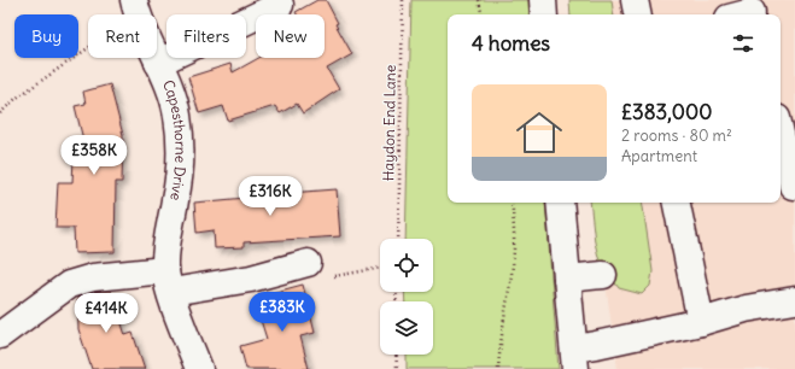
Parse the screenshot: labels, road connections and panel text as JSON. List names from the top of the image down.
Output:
{
  "streets": {
    "street": ["Capesthorne Drive"],
    "path": ["Haydon End Lane"]
  },
  "page": {
    "chip": [
      "Buy",
      "Rent",
      "Filters",
      "New"
    ],
    "heading": "4 homes",
    "list": [
      {
        "name": "£383,000",
        "note": "2 rooms · 80 m² · Apartment"
      }
    ],
    "price": [
      "£358K",
      "£316K",
      "£383K",
      "£414K"
    ]
  }
}
